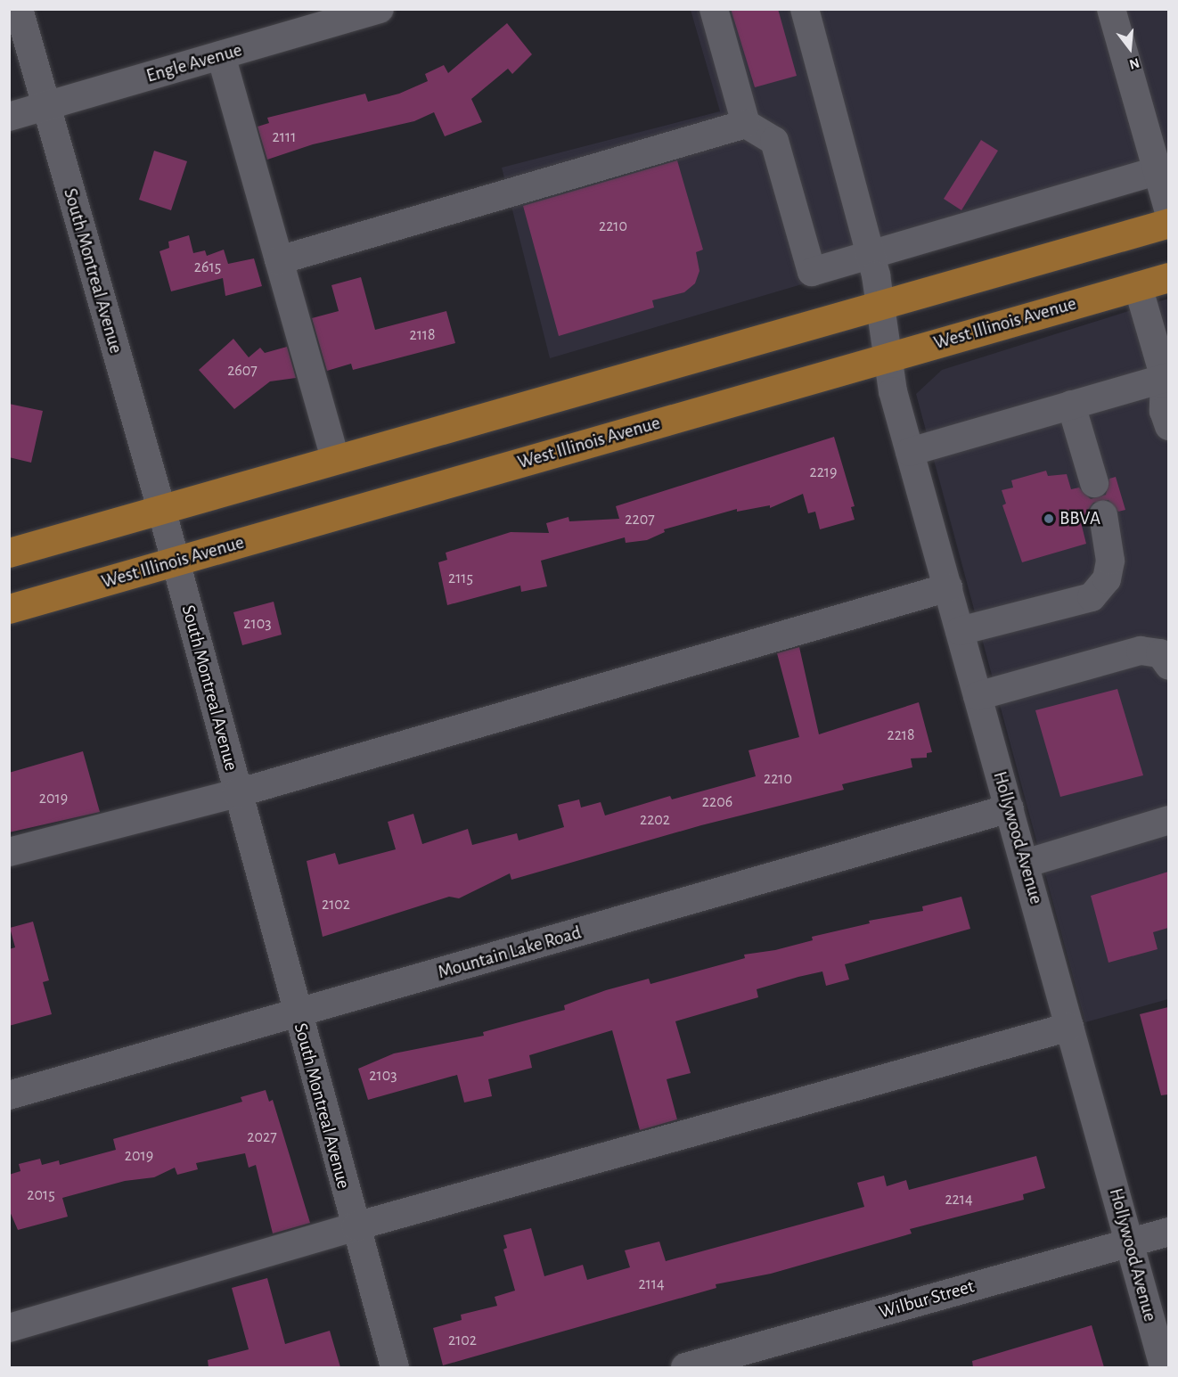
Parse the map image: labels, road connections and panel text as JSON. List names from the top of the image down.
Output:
{
  "streets": {
    "main road": ["West Illinois Avenue"],
    "street": [
      "Engle Avenue",
      "South Montreal Avenue",
      "Hollywood Avenue",
      "Mountain Lake Road",
      "Wilbur Street"
    ]
  },
  "crossings": [
    ["Engle Avenue", "South Montreal Avenue"],
    ["South Montreal Avenue", "West Illinois Avenue"],
    ["South Montreal Avenue", "Mountain Lake Road"],
    ["West Illinois Avenue", "Hollywood Avenue"],
    ["Hollywood Avenue", "Mountain Lake Road"],
    ["Hollywood Avenue", "Wilbur Street"]
  ],
  "places": ["BBVA"],
  "house_numbers": [
    "2111",
    "2210",
    "2615",
    "2118",
    "2607",
    "2219",
    "2207",
    "2115",
    "2103",
    "2218",
    "2210",
    "2019",
    "2206",
    "2202",
    "2102",
    "2103",
    "2027",
    "2019",
    "2015",
    "2214",
    "2114",
    "2102"
  ],
  "north": "bottom"
}
